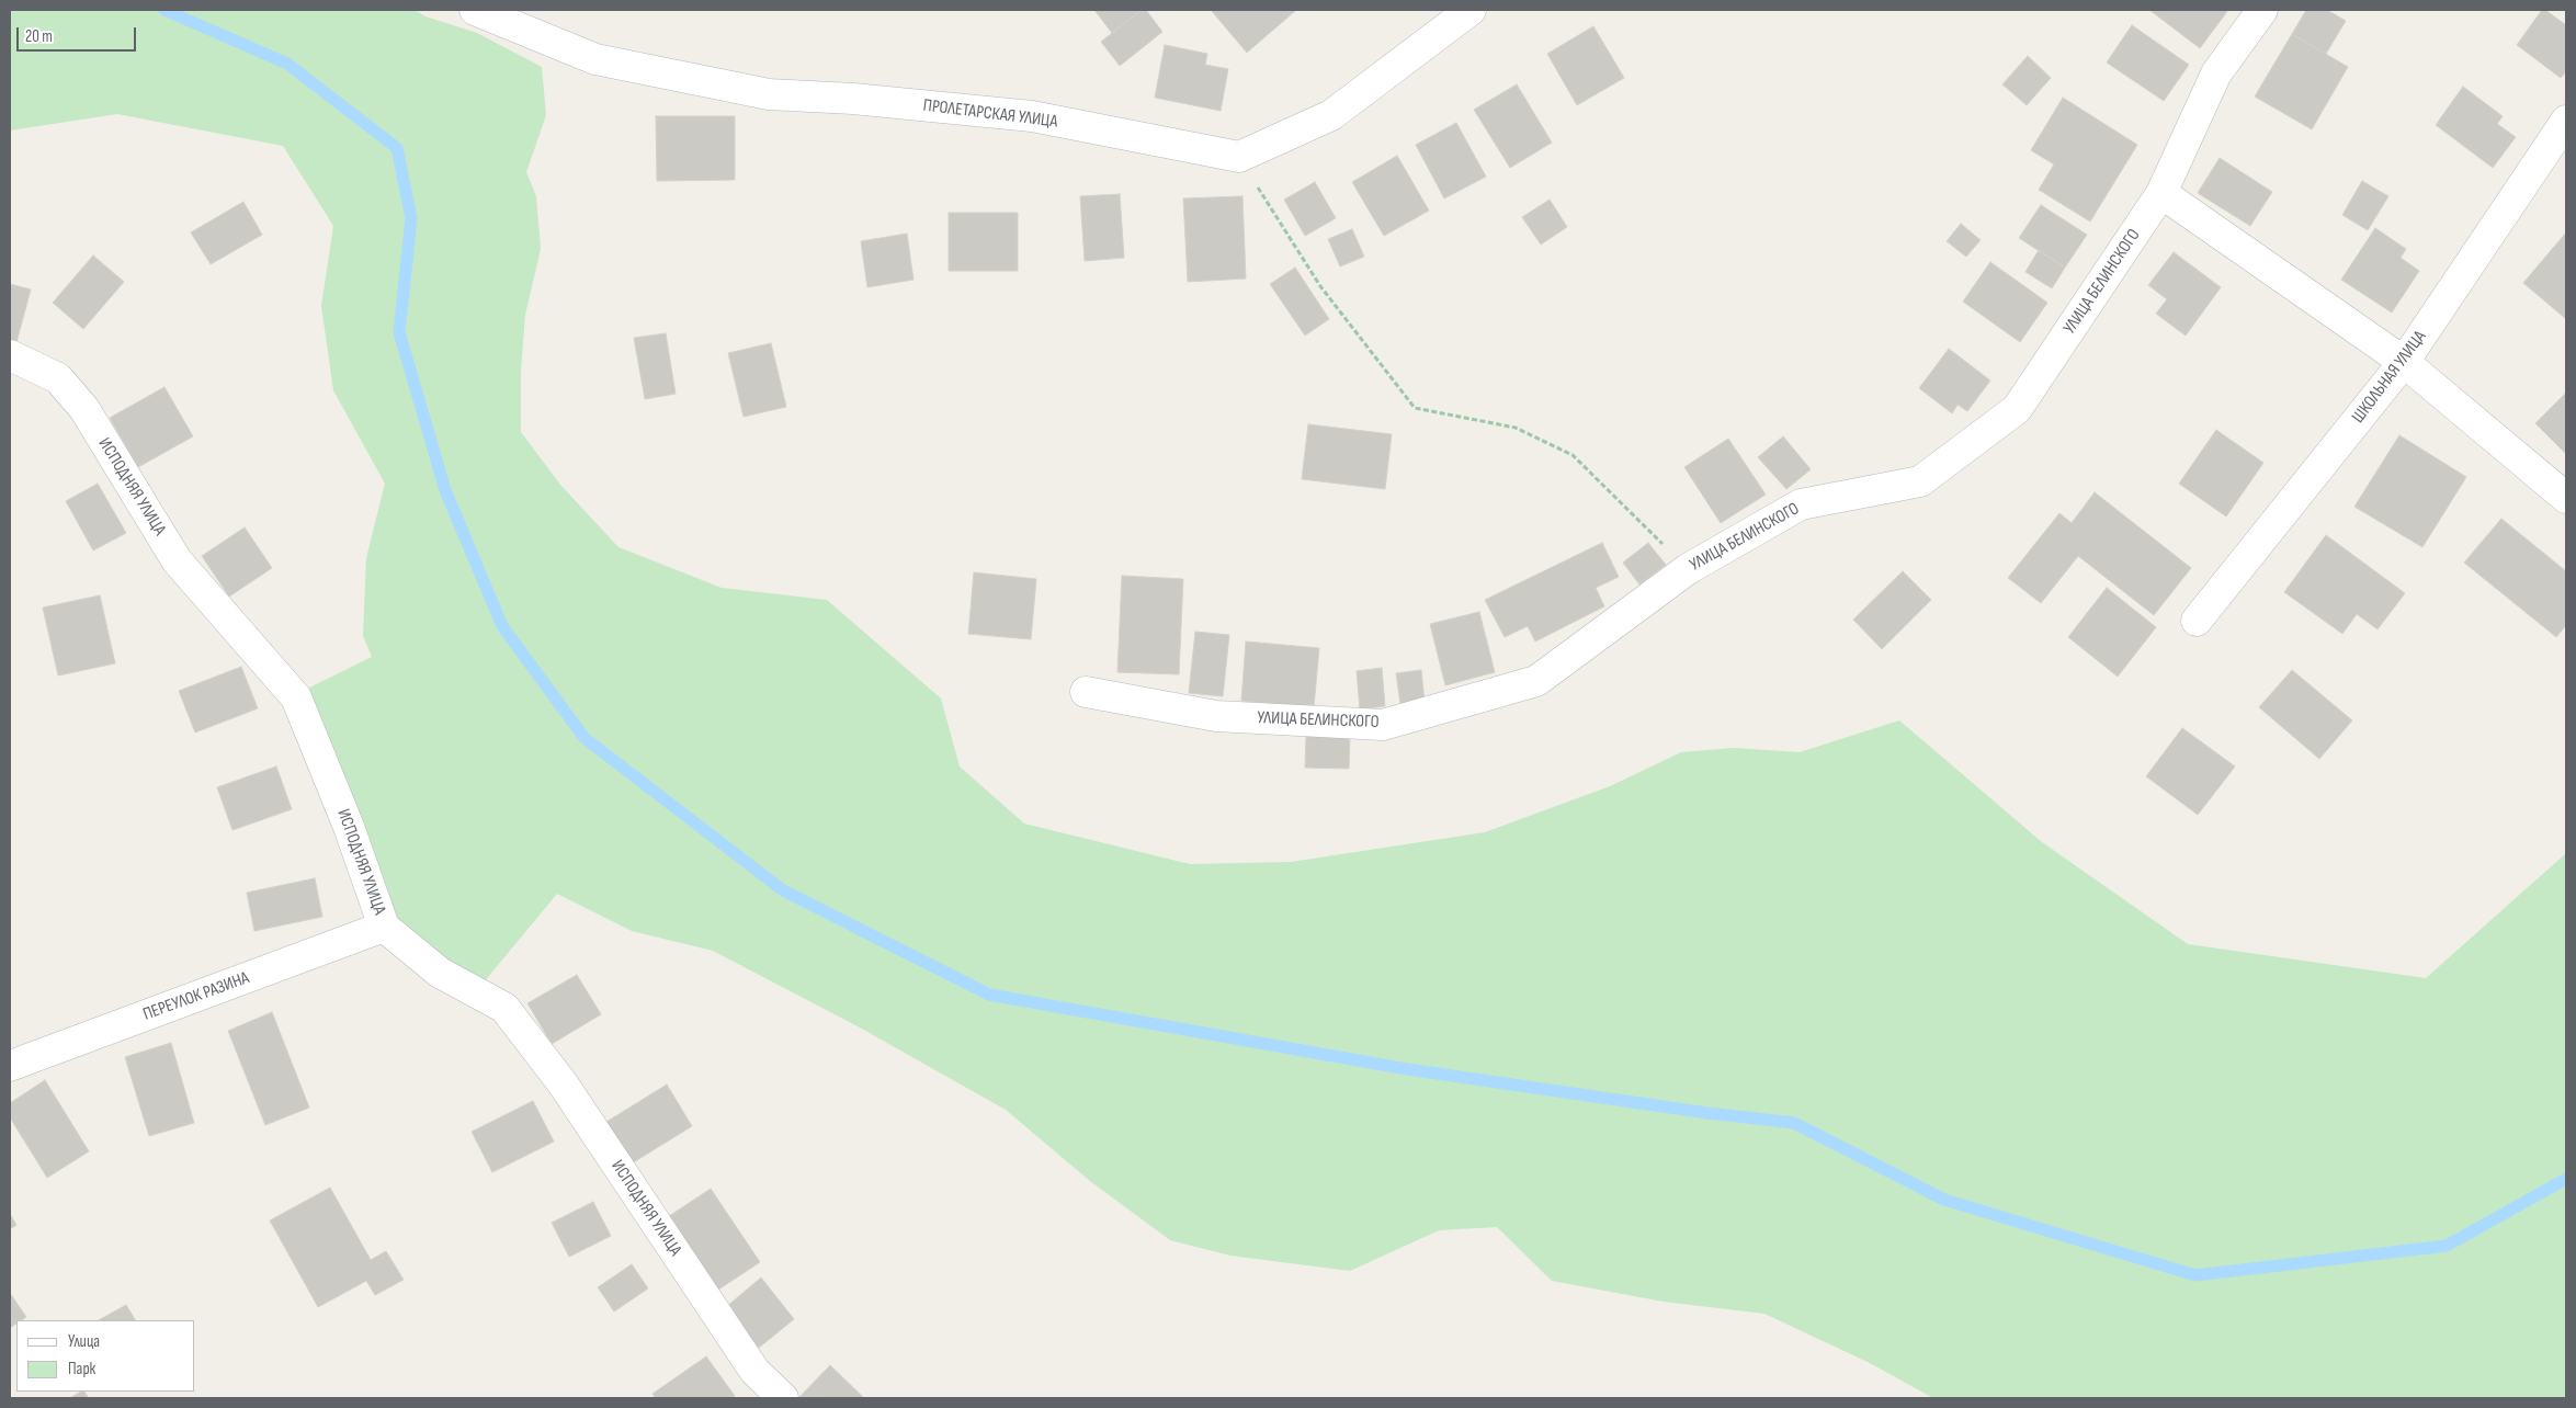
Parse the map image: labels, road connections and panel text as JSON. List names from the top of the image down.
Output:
{
  "streets": {
    "street": [
      "ПРОЛЕТАРСКАЯ УЛИЦА",
      "УЛИЦА БЕЛИНСКОГО",
      "ШКОЛЬНАЯ УЛИЦА",
      "ИСПОДНЯЯ УЛИЦА",
      "ПЕРЕУЛОК РАЗИНА"
    ]
  },
  "crossings": [
    ["ИСПОДНЯЯ УЛИЦА", "ПЕРЕУЛОК РАЗИНА"]
  ],
  "legend": ["Улица", "Парк"],
  "scale_bar": "20 m"
}
